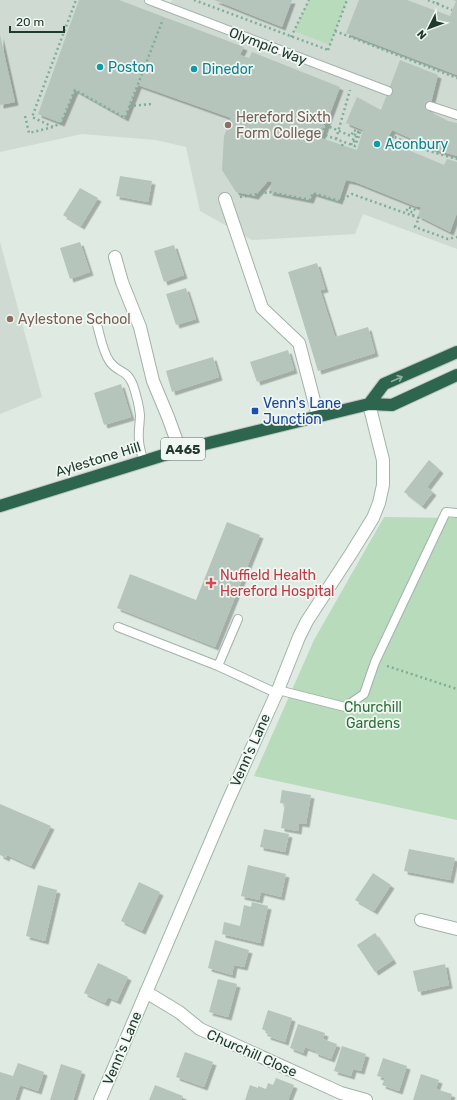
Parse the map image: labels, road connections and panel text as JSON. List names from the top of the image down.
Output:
{
  "streets": {
    "highway": ["A465", "Aylestone Hill"],
    "street": ["Venn's Lane", "Churchill Close"],
    "lane": ["Olympic Way"]
  },
  "crossings": [
    ["Aylestone Hill", "Venn's Lane"],
    ["Venn's Lane", "Churchill Close"]
  ],
  "parks": ["Churchill Gardens"],
  "places": {
    "other": [
      "Poston",
      "Dinedor",
      "Hereford Sixth Form College",
      "Aconbury",
      "Aylestone School"
    ],
    "transit": ["Venn's Lane Junction"],
    "health": ["Nuffield Health Hereford Hospital"]
  },
  "scale_bar": "20 m",
  "north": "bottom left"
}
